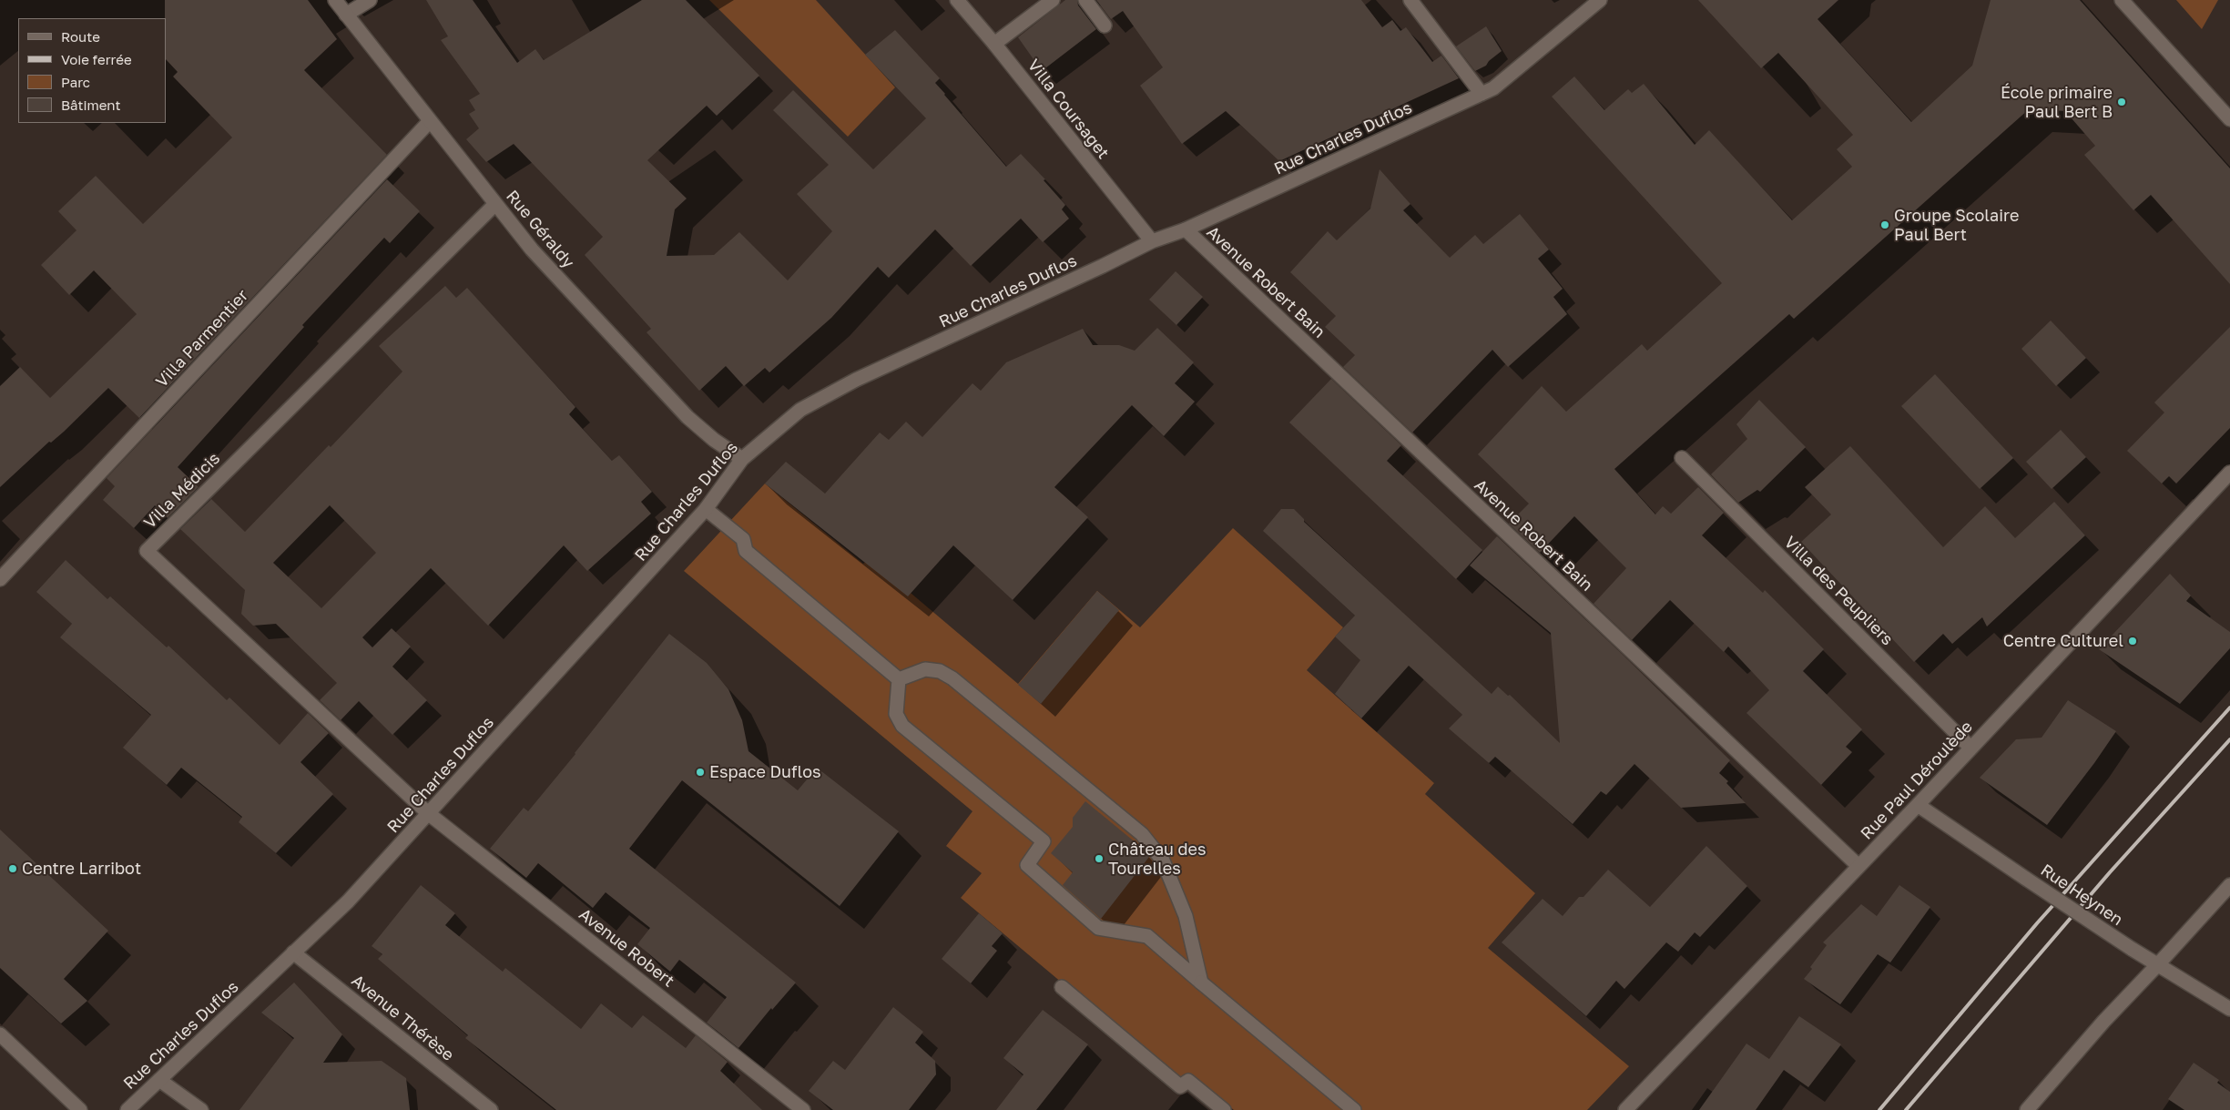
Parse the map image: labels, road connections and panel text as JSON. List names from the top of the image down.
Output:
{
  "streets": {
    "street": [
      "Villa Coursaget",
      "Rue Charles Duflos",
      "Rue Géraldy",
      "Avenue Robert Bain",
      "Villa Parmentier",
      "Villa Médicis",
      "Villa des Peupliers",
      "Rue Paul Déroulède",
      "Rue Heynen",
      "Avenue Robert",
      "Avenue Thérèse"
    ]
  },
  "crossings": [
    ["Villa Coursaget", "Rue Charles Duflos"],
    ["Rue Charles Duflos", "Rue Géraldy"],
    ["Rue Charles Duflos", "Avenue Robert Bain"],
    ["Rue Charles Duflos", "Villa Médicis"],
    ["Rue Charles Duflos", "Avenue Robert"],
    ["Rue Charles Duflos", "Avenue Thérèse"],
    ["Rue Géraldy", "Villa Parmentier"],
    ["Rue Géraldy", "Villa Médicis"],
    ["Avenue Robert Bain", "Rue Paul Déroulède"],
    ["Villa Médicis", "Avenue Robert"],
    ["Villa des Peupliers", "Rue Paul Déroulède"],
    ["Rue Paul Déroulède", "Rue Heynen"]
  ],
  "places": [
    "École primaire Paul Bert B",
    "Groupe Scolaire Paul Bert",
    "Centre Culturel",
    "Espace Duflos",
    "Château des Tourelles",
    "Centre Larribot"
  ],
  "legend": [
    "Route",
    "Voie ferrée",
    "Parc",
    "Bâtiment"
  ]
}
